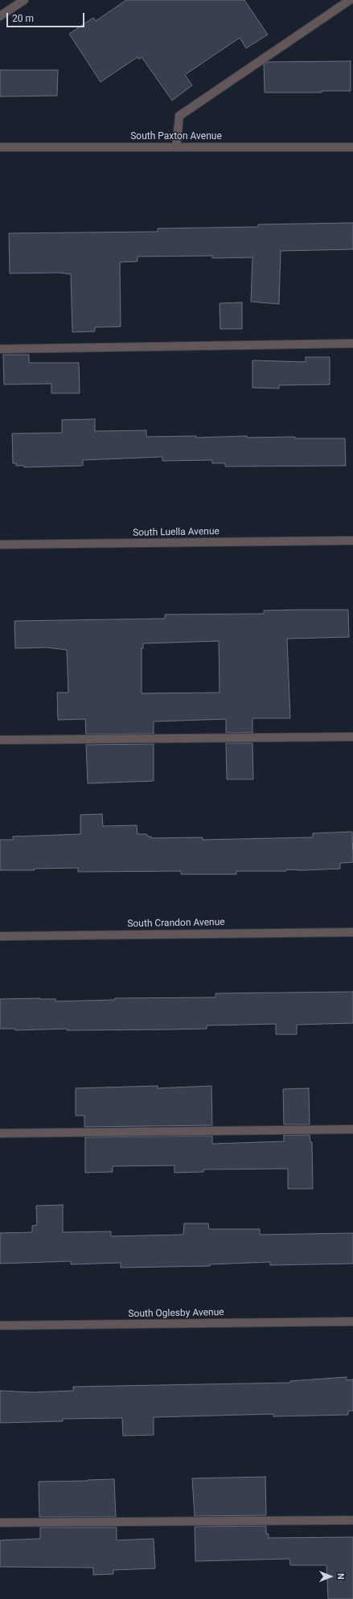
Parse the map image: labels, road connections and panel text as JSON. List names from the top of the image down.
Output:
{
  "streets": {
    "street": [
      "South Paxton Avenue",
      "South Luella Avenue",
      "South Crandon Avenue",
      "South Oglesby Avenue"
    ]
  },
  "scale_bar": "20 m",
  "north": "right"
}
